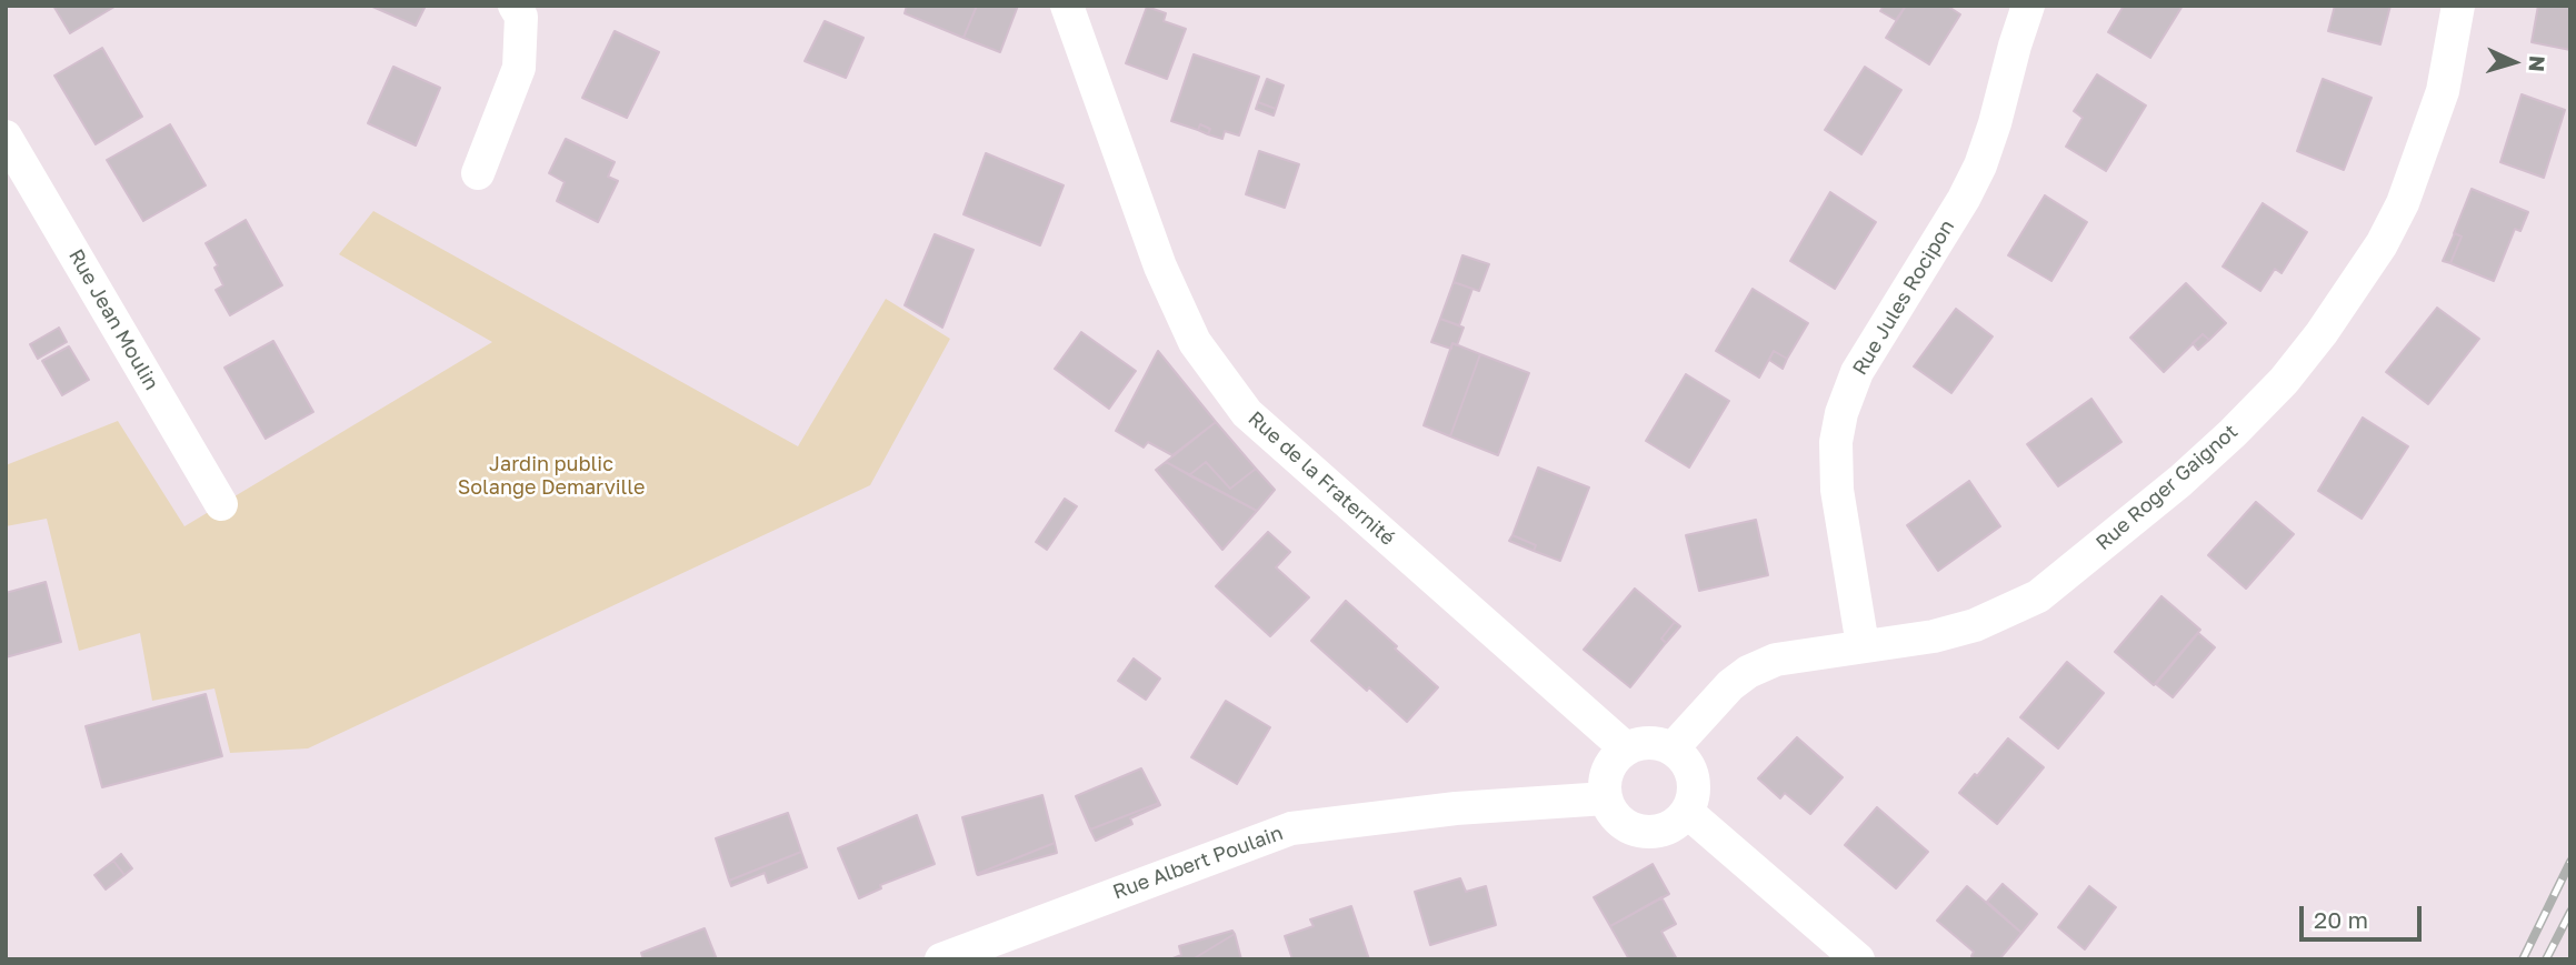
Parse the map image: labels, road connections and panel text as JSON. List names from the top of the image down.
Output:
{
  "streets": {
    "street": [
      "Rue Jules Rocipon",
      "Rue Jean Moulin",
      "Rue de la Fraternité",
      "Rue Roger Gaignot",
      "Rue Albert Poulain"
    ]
  },
  "crossings": [
    ["Rue Jules Rocipon", "Rue Roger Gaignot"],
    ["Rue de la Fraternité", "Rue Roger Gaignot"],
    ["Rue de la Fraternité", "Rue Albert Poulain"],
    ["Rue Roger Gaignot", "Rue Albert Poulain"]
  ],
  "parks": ["Jardin public Solange Demarville"],
  "scale_bar": "20 m",
  "north": "right"
}
